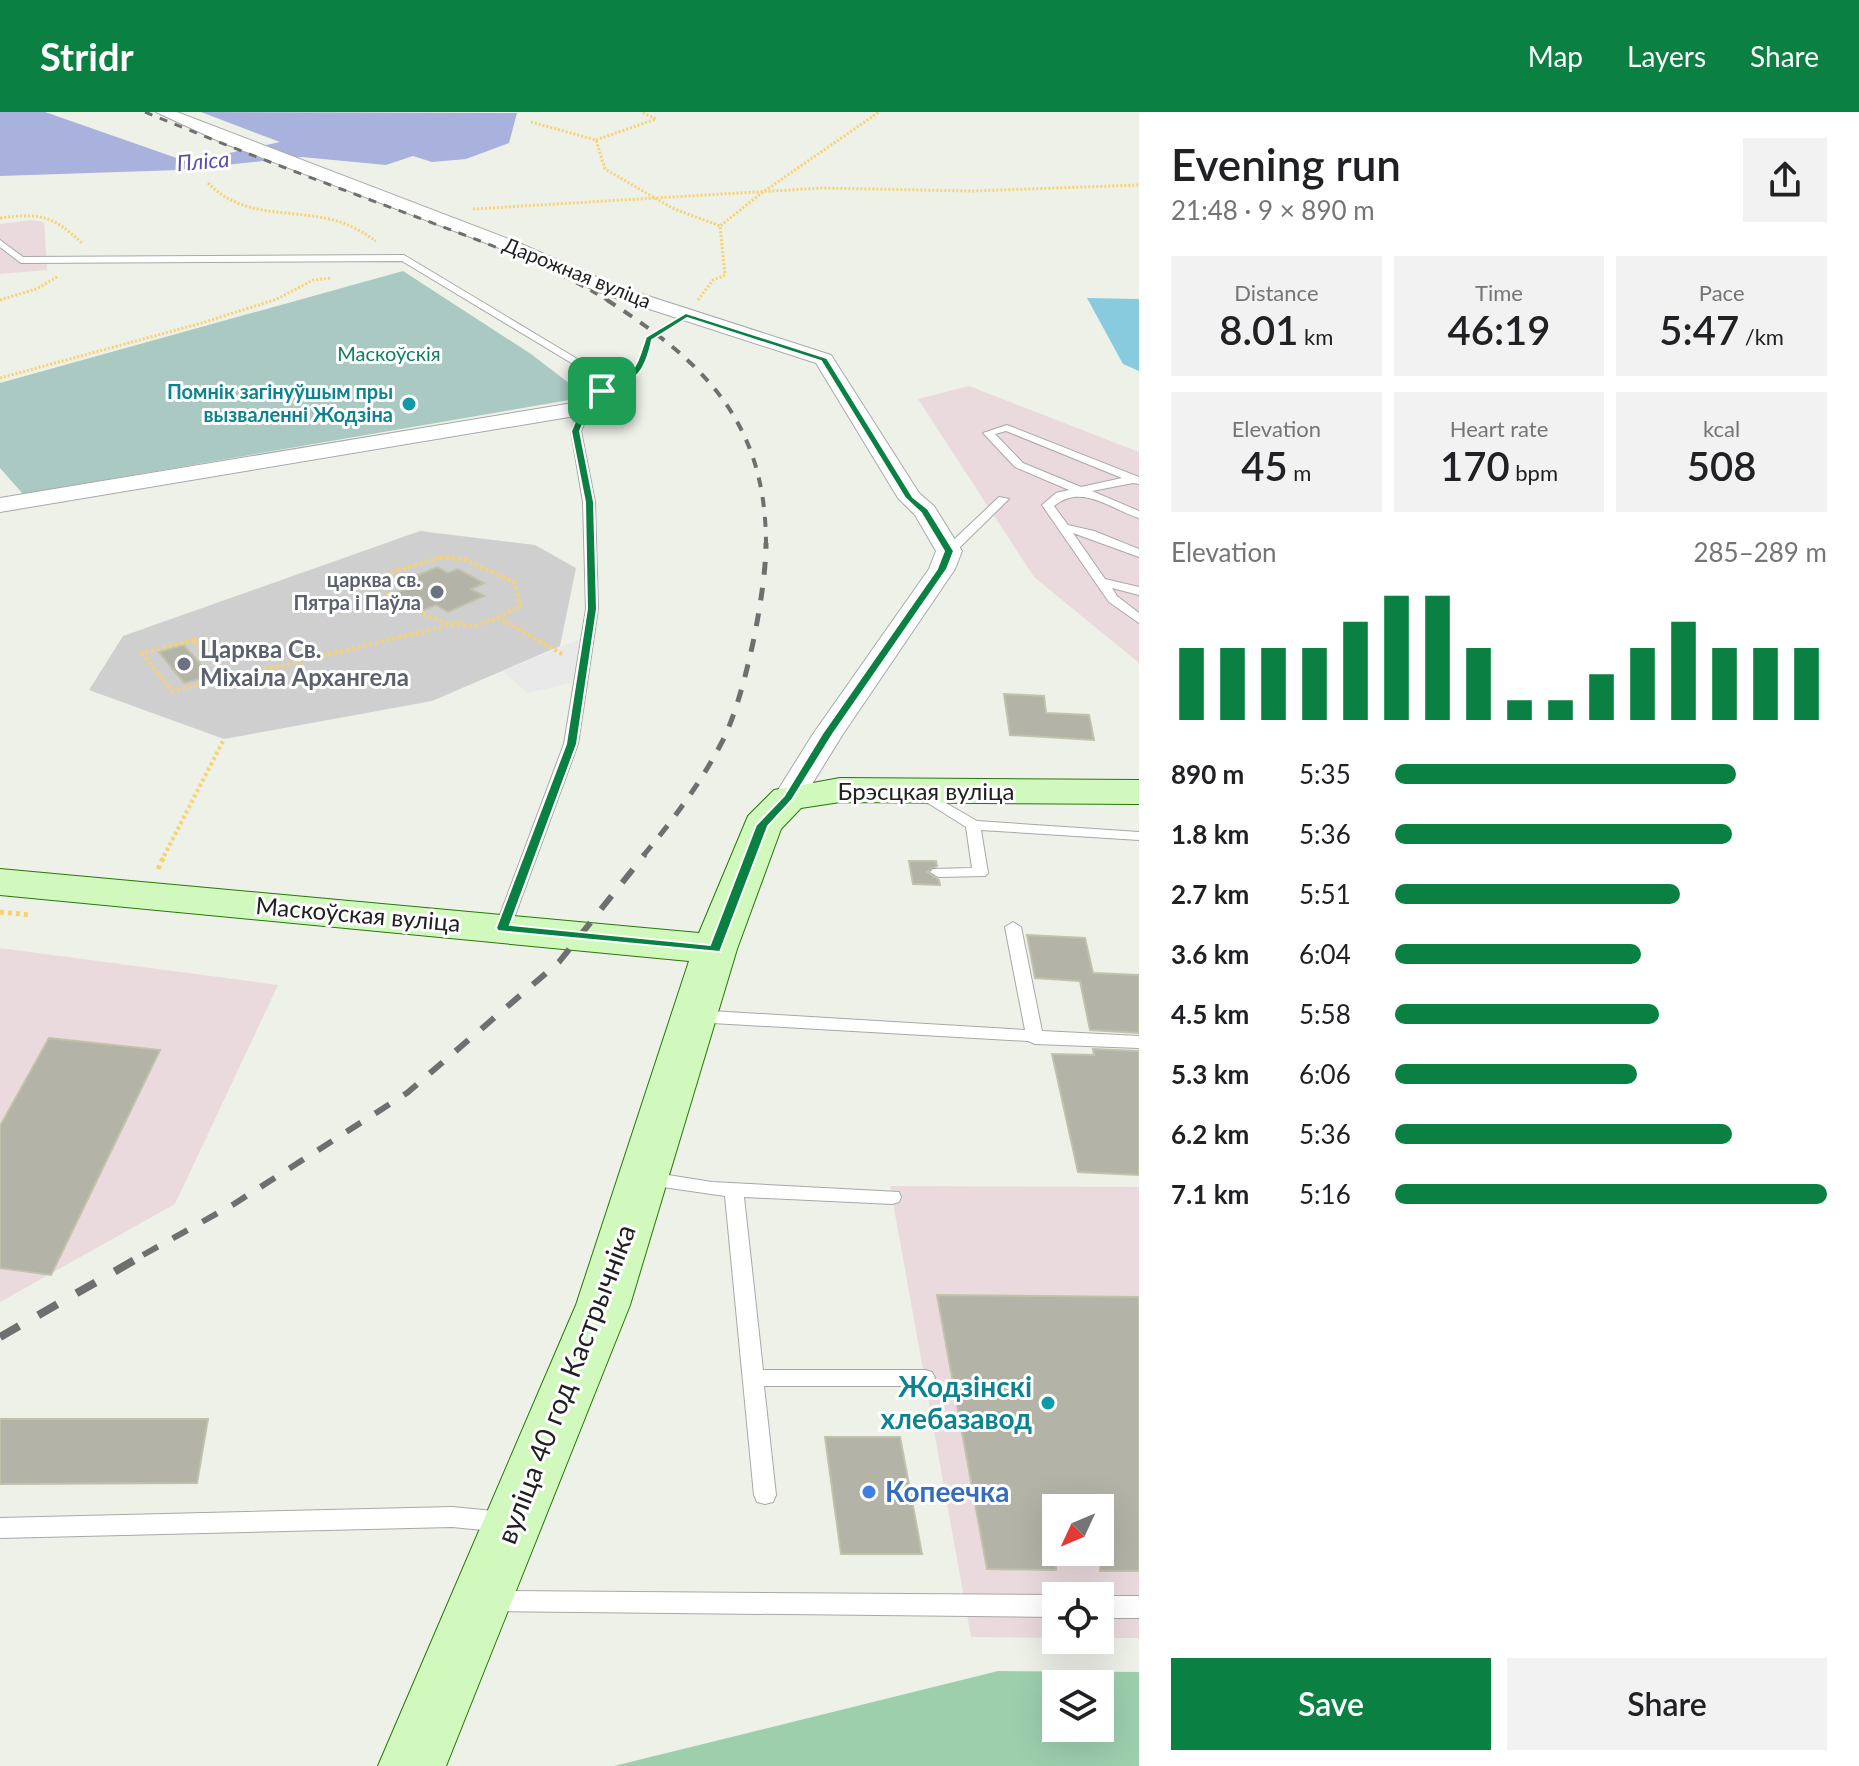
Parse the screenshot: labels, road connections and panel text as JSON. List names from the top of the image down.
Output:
{
  "streets": {
    "main road": ["Брэсцкая вуліца", "Маскоўская вуліца", "вуліца 40 год Кастрычніка"],
    "street": ["Дарожная вуліца"]
  },
  "crossings": [
    ["Маскоўская вуліца", "вуліца 40 год Кастрычніка"]
  ],
  "water": ["Пліса"],
  "parks": ["Маскоўскія"],
  "places": [
    "Помнік загінуўшым пры вызваленні Жодзіна",
    "царква св. Пятра і Паўла",
    "Царква Св. Міхаіла Архангела",
    "Жодзінскі хлебазавод",
    "Копеечка"
  ],
  "north": "bottom left",
  "page": {
    "header": "Stridr",
    "nav": ["Map", "Layers", "Share"],
    "heading": ["Evening run", "21:48 · 9 × 890 m"],
    "stats": [
      ["Distance", "8.01 km"],
      ["Time", "46:19"],
      ["Pace", "5:47 /km"],
      ["Elevation", "45 m"],
      ["Heart rate", "170 bpm"],
      ["kcal", "508"]
    ],
    "chart": ["Elevation", "285–289 m"],
    "list": [
      {
        "name": "890 m",
        "note": "5:35"
      },
      {
        "name": "1.8 km",
        "note": "5:36"
      },
      {
        "name": "2.7 km",
        "note": "5:51"
      },
      {
        "name": "3.6 km",
        "note": "6:04"
      },
      {
        "name": "4.5 km",
        "note": "5:58"
      },
      {
        "name": "5.3 km",
        "note": "6:06"
      },
      {
        "name": "6.2 km",
        "note": "5:36"
      },
      {
        "name": "7.1 km",
        "note": "5:16"
      }
    ],
    "buttons": ["Save", "Share"]
  }
}
